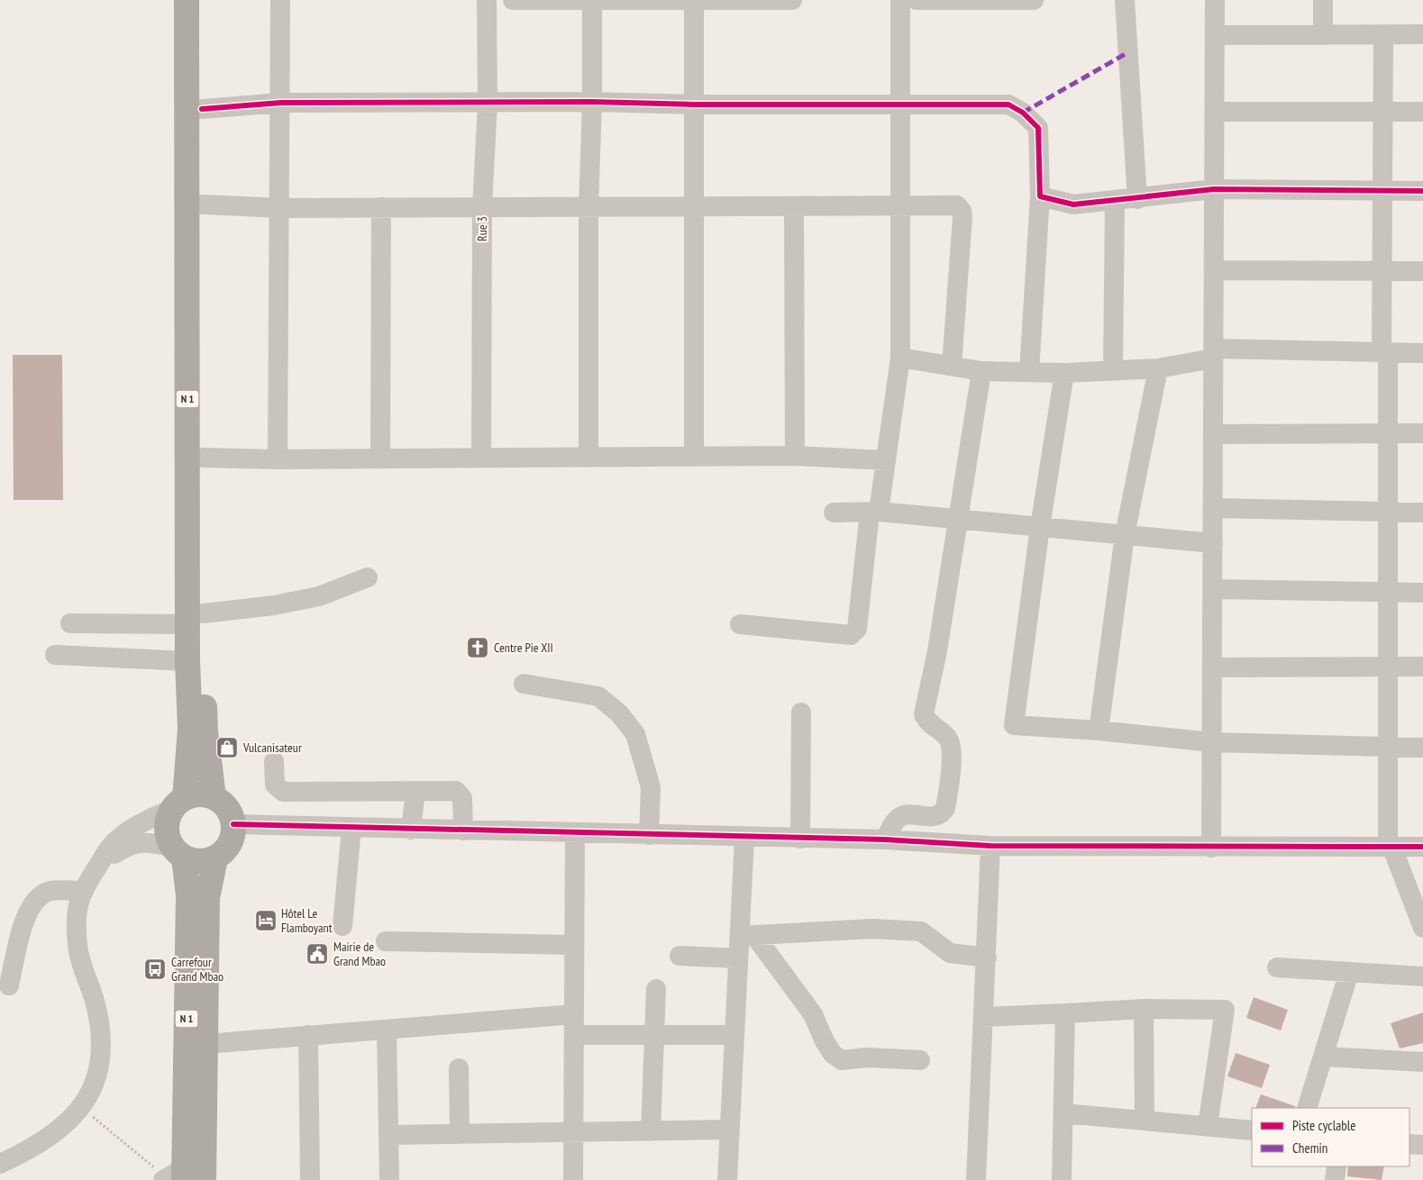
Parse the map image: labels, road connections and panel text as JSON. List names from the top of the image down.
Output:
{
  "streets": {
    "highway": ["N 1"],
    "street": ["Rue 3"]
  },
  "places": {
    "church": ["Centre Pie XII"],
    "shop": ["Vulcanisateur"],
    "hotel": ["Hôtel Le Flamboyant"],
    "public building": ["Mairie de Grand Mbao"],
    "bus stop": ["Carrefour Grand Mbao"]
  },
  "legend": ["Piste cyclable", "Chemin"]
}
